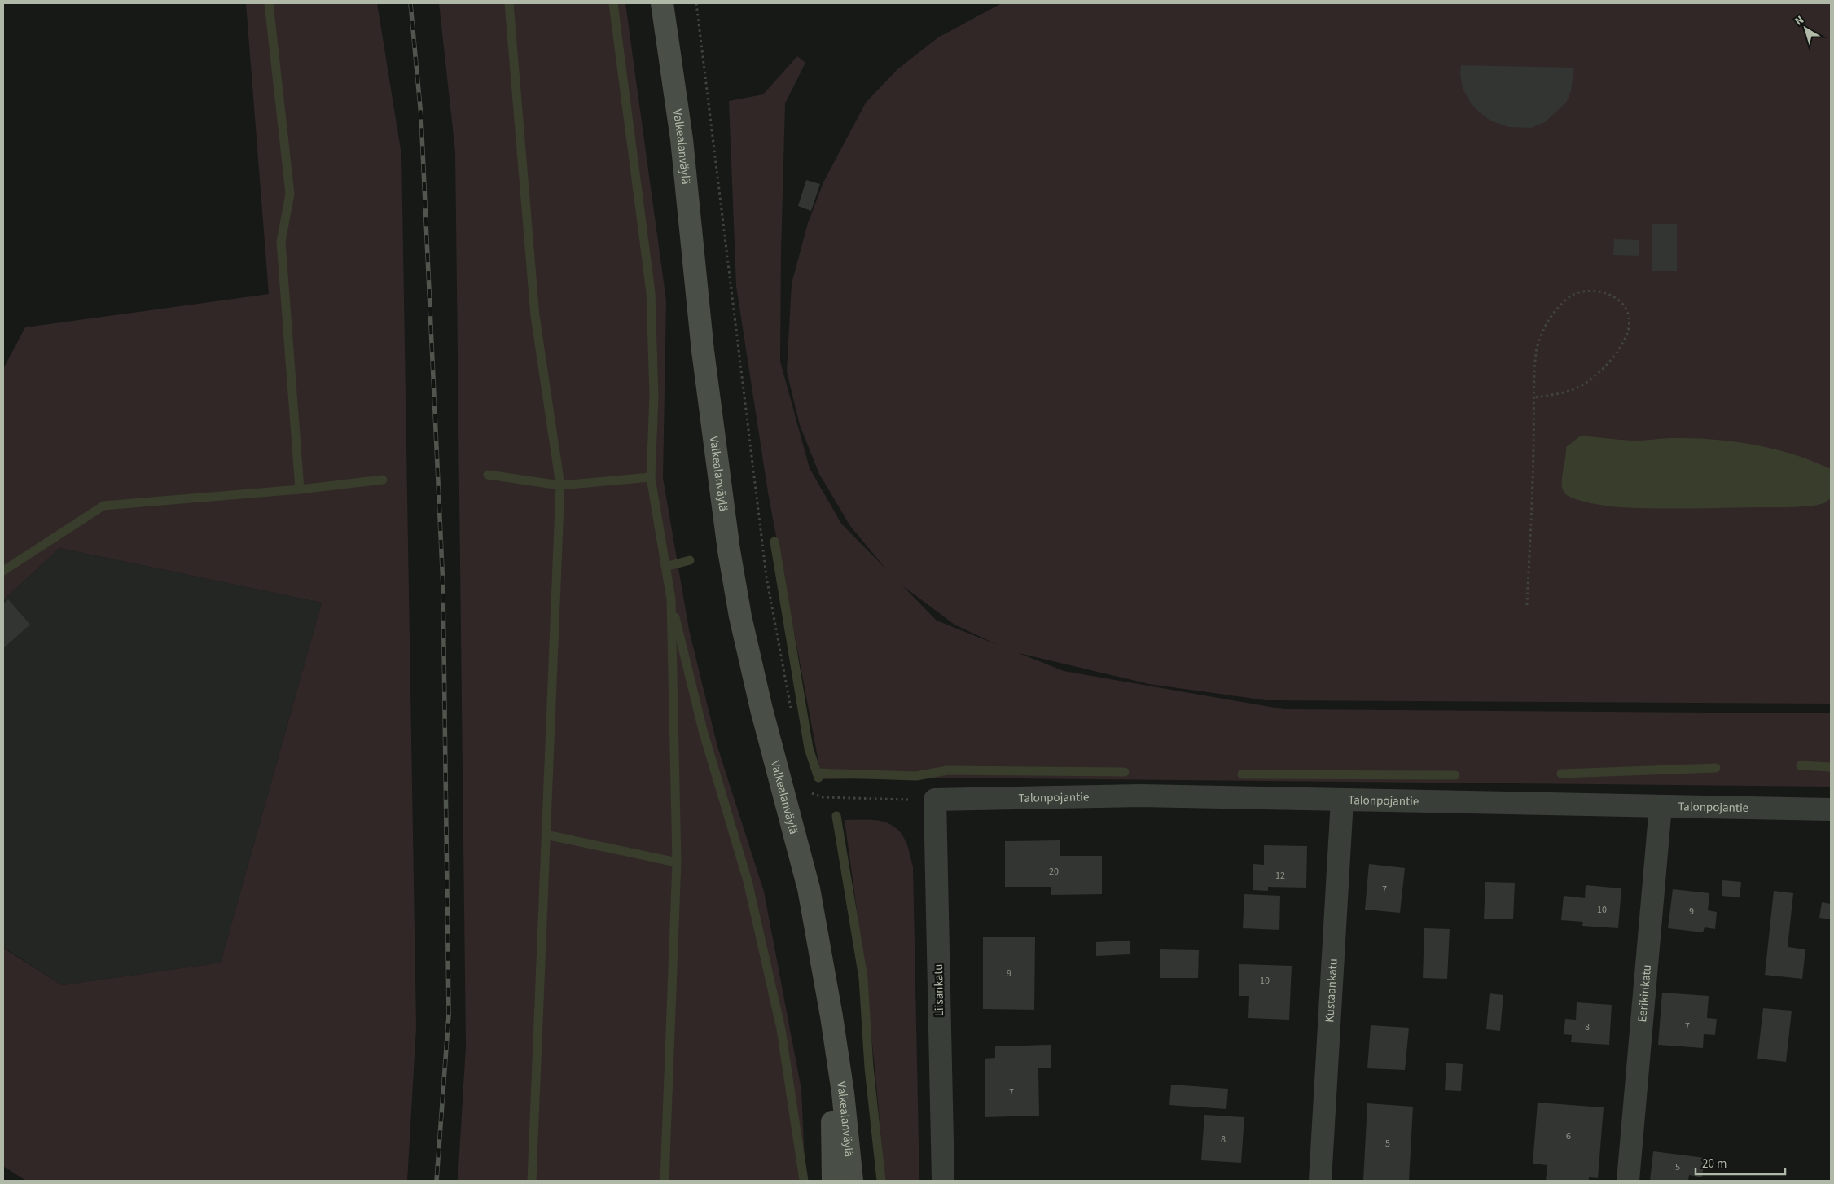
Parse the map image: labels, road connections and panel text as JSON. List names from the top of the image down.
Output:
{
  "streets": {
    "main road": ["Valkealanväylä"],
    "street": [
      "Talonpojantie",
      "Liisankatu",
      "Kustaankatu",
      "Eerikinkatu"
    ]
  },
  "crossings": [
    ["Talonpojantie", "Liisankatu"],
    ["Talonpojantie", "Kustaankatu"],
    ["Talonpojantie", "Eerikinkatu"]
  ],
  "house_numbers": [
    "20",
    "12",
    "7",
    "10",
    "9",
    "9",
    "10",
    "7",
    "8",
    "7",
    "6",
    "8",
    "5",
    "5"
  ],
  "scale_bar": "20 m",
  "north": "top left"
}
